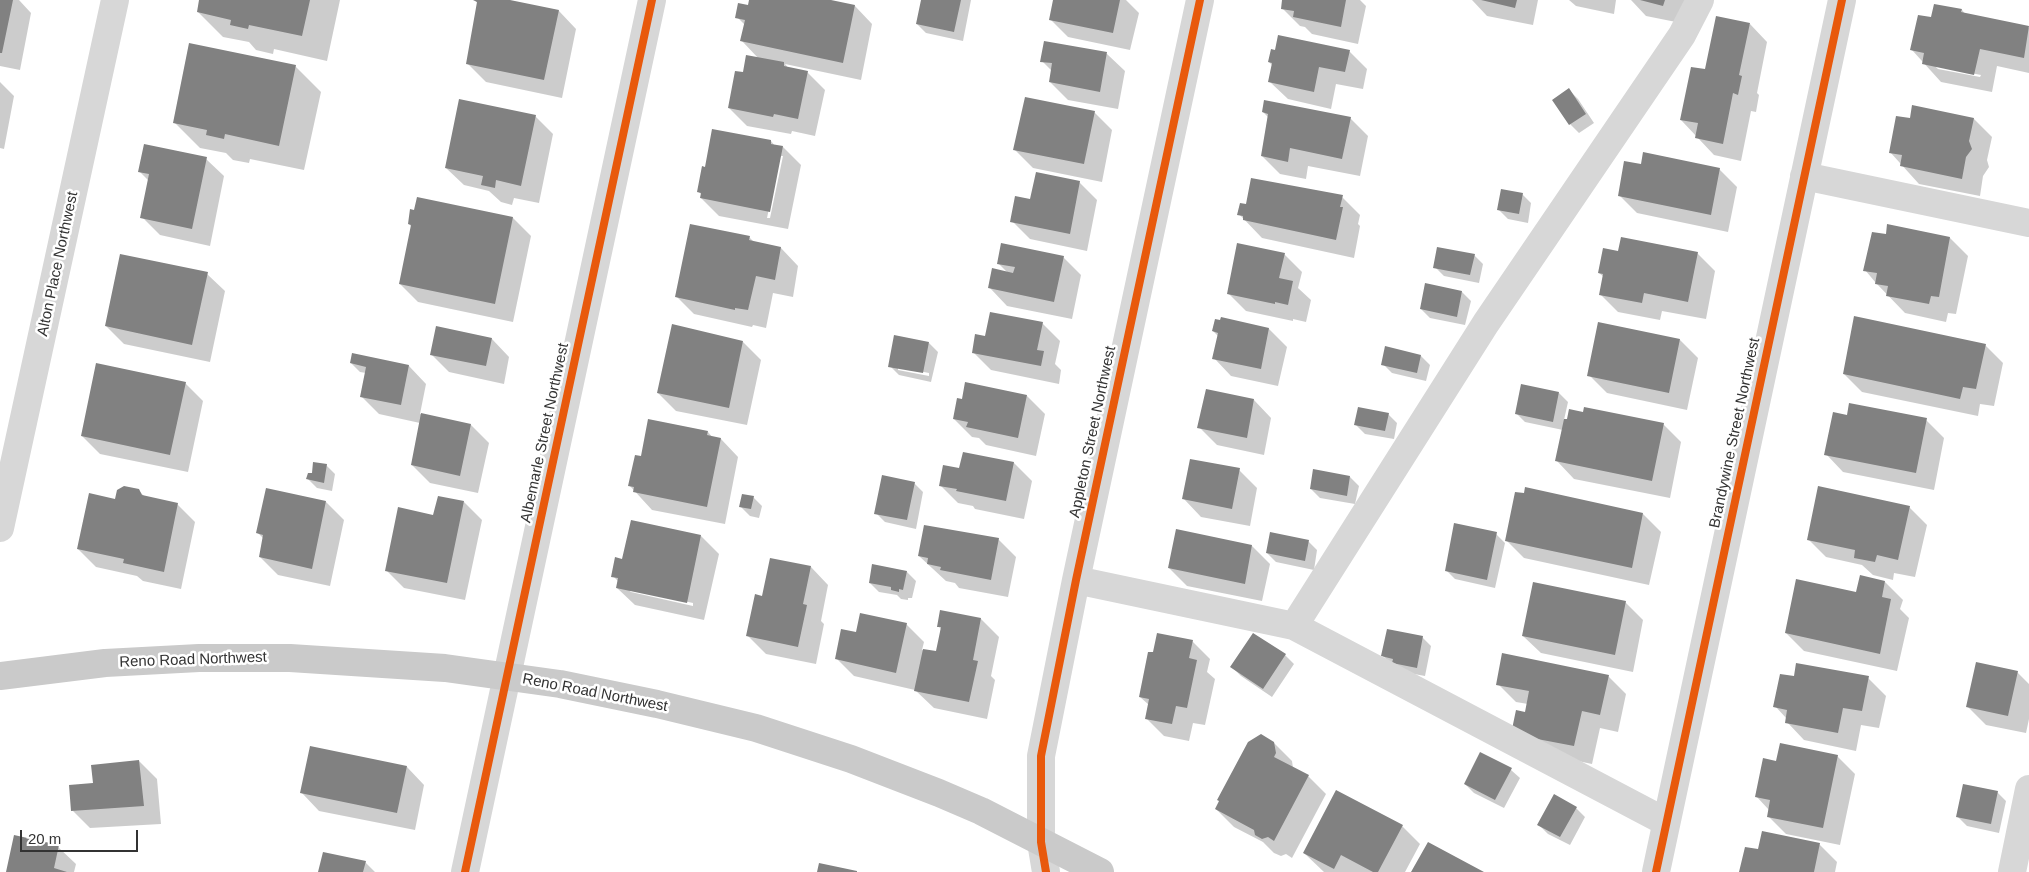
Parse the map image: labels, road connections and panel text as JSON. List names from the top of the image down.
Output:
{
  "streets": {
    "main road": ["Reno Road Northwest"],
    "street": [
      "Alton Place Northwest",
      "Appleton Street Northwest",
      "Albemarle Street Northwest",
      "Brandywine Street Northwest"
    ]
  },
  "crossings": [
    ["Appleton Street Northwest", "Reno Road Northwest"],
    ["Albemarle Street Northwest", "Reno Road Northwest"]
  ],
  "scale_bar": "20 m"
}
